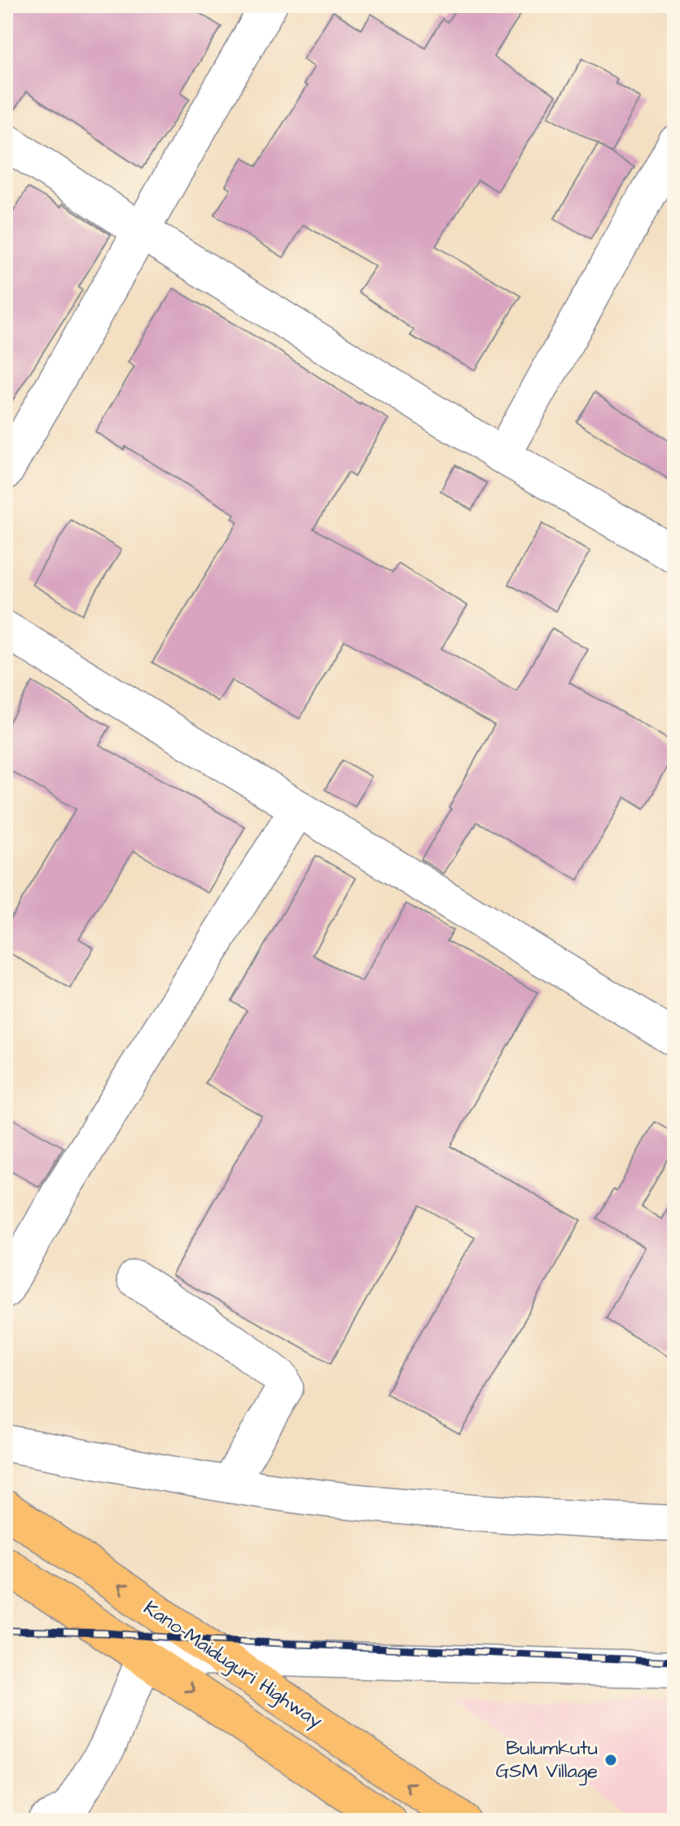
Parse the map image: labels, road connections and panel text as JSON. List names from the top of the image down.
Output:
{
  "streets": {
    "highway": ["Kano-Maiduguri Highway"]
  },
  "places": ["Bulumkutu GSM Village"]
}
